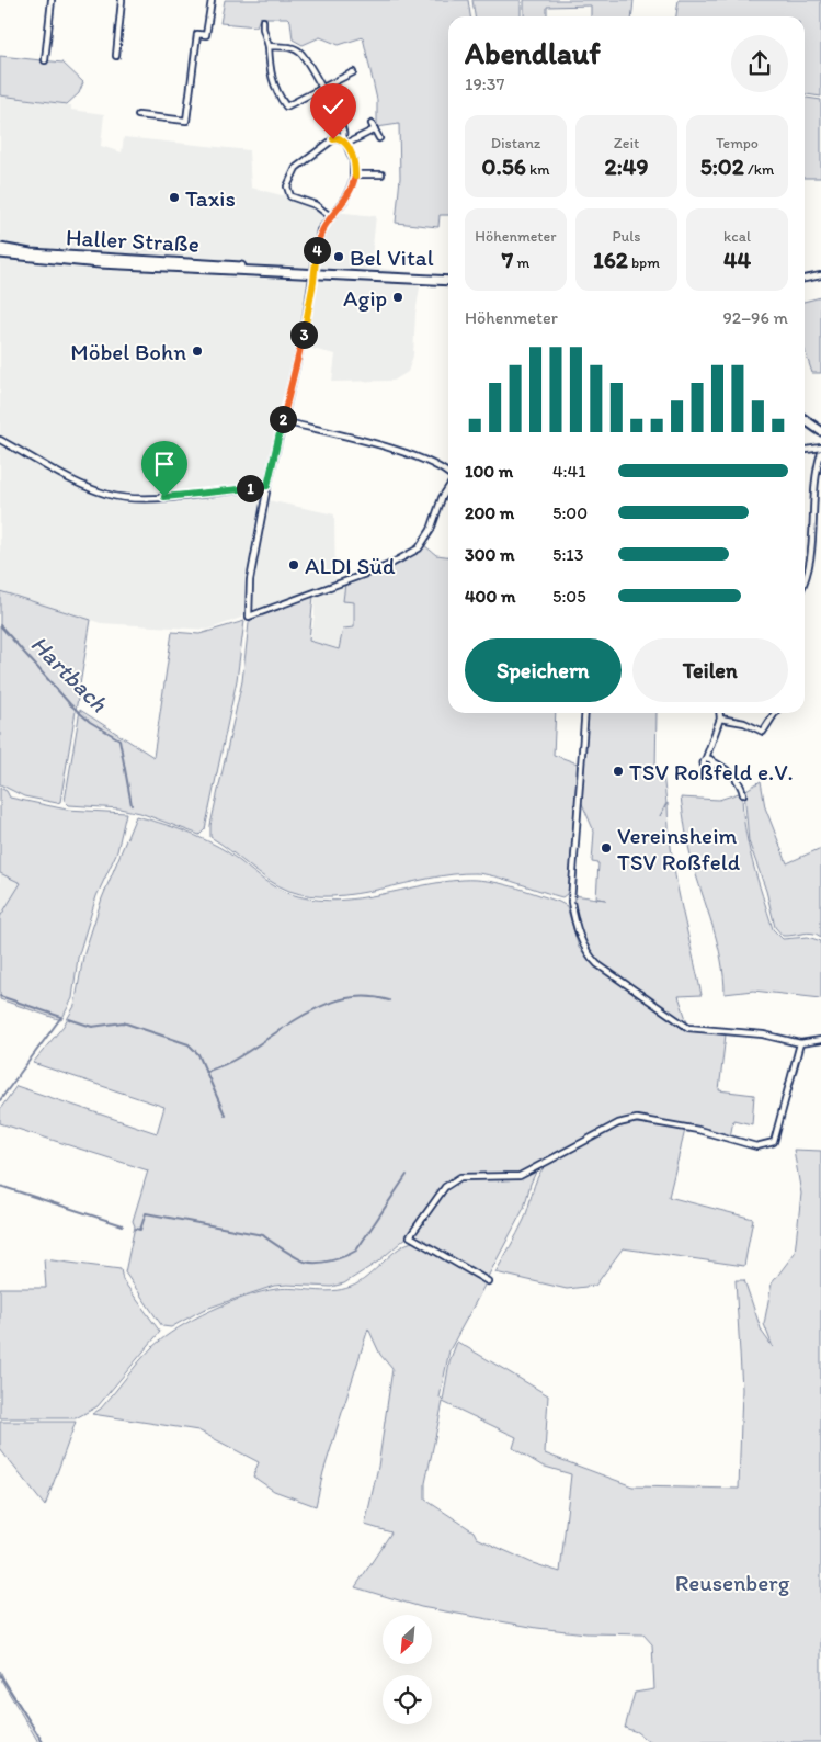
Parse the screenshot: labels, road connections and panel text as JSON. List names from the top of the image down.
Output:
{
  "streets": {
    "main road": ["Haller Straße"]
  },
  "water": ["Hartbach"],
  "parks": ["Reusenberg"],
  "places": [
    "Taxis",
    "Bel Vital",
    "Agip",
    "Möbel Bohn",
    "ALDI Süd",
    "TSV Roßfeld e.V.",
    "Vereinsheim TSV Roßfeld"
  ],
  "north": "bottom left",
  "page": {
    "heading": ["Abendlauf", "19:37"],
    "stats": [
      ["Distanz", "0.56 km"],
      ["Zeit", "2:49"],
      ["Tempo", "5:02 /km"],
      ["Höhenmeter", "7 m"],
      ["Puls", "162 bpm"],
      ["kcal", "44"]
    ],
    "pins": [
      "4",
      "3",
      "2",
      "1"
    ],
    "chart": ["Höhenmeter", "92–96 m"],
    "list": [
      {
        "name": "100 m",
        "note": "4:41"
      },
      {
        "name": "200 m",
        "note": "5:00"
      },
      {
        "name": "300 m",
        "note": "5:13"
      },
      {
        "name": "400 m",
        "note": "5:05"
      }
    ],
    "buttons": ["Speichern", "Teilen"]
  }
}
